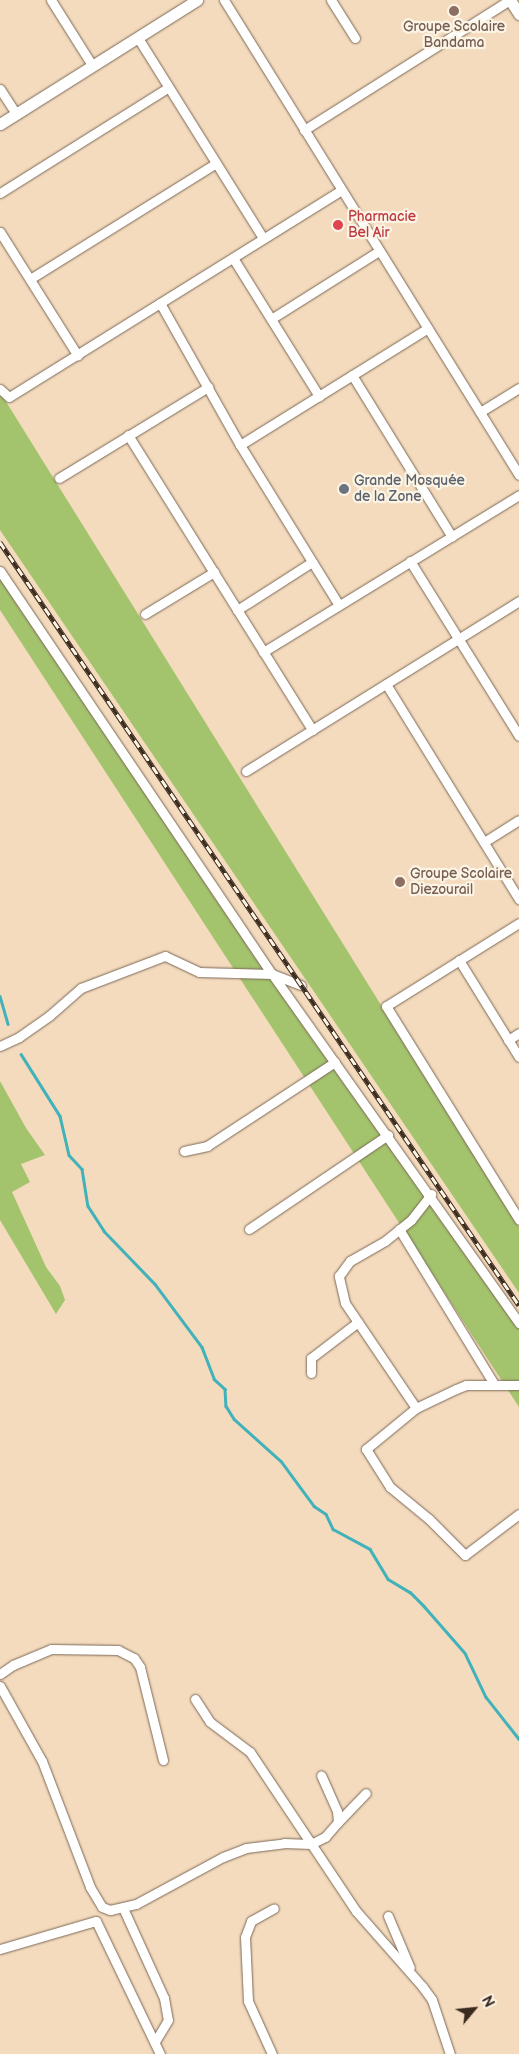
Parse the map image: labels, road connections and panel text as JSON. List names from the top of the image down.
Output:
{
  "places": [
    "Groupe Scolaire Bandama",
    "Pharmacie Bel Air",
    "Grande Mosquée de la Zone",
    "Groupe Scolaire Diezourail"
  ],
  "north": "top right"
}
